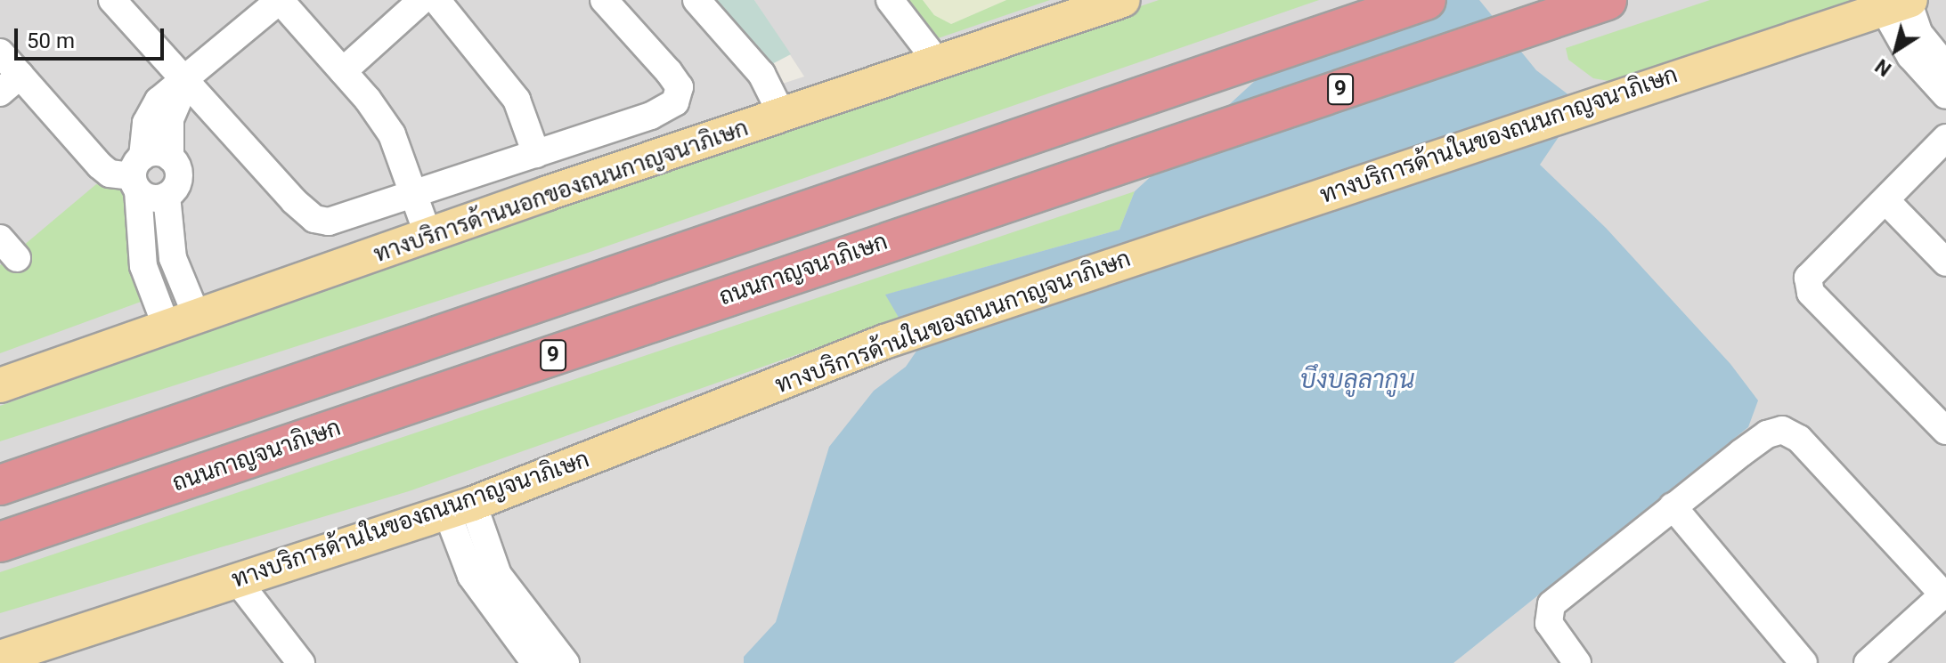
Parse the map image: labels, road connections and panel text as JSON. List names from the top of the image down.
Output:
{
  "streets": {
    "highway": ["9", "ถนนกาญจนาภิเษก"],
    "main road": ["ทางบริการด้านในของถนนกาญจนาภิเษก", "ทางบริการด้านนอกของถนนกาญจนาภิเษก"]
  },
  "water": ["บึงบลูลากูน"],
  "scale_bar": "50 m",
  "north": "bottom left"
}
